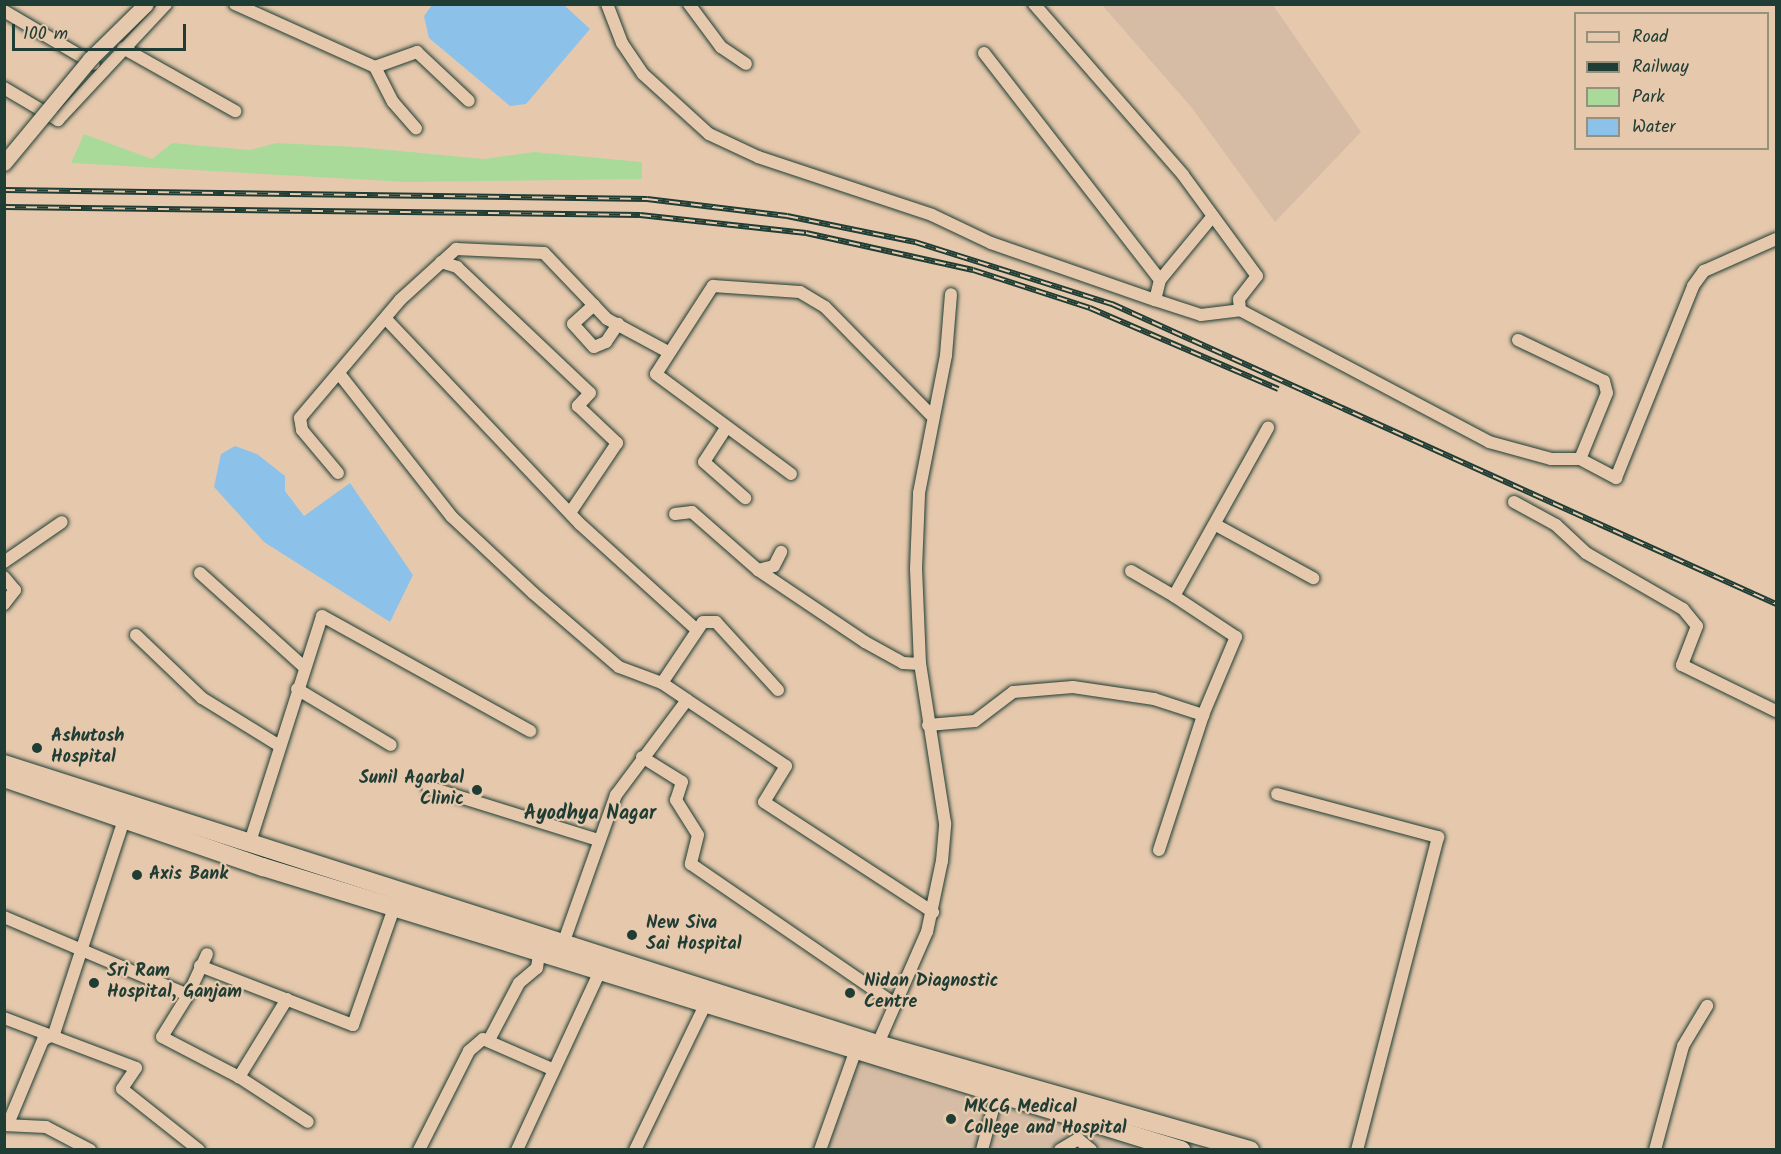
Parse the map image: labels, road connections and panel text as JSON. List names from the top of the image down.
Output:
{
  "districts": ["Ayodhya Nagar"],
  "places": [
    "Ashutosh Hospital",
    "Sunil Agarbal Clinic",
    "Axis Bank",
    "New Siva Sai Hospital",
    "Sri Ram Hospital, Ganjam",
    "Nidan Diagnostic Centre",
    "MKCG Medical College and Hospital"
  ],
  "legend": [
    "Road",
    "Railway",
    "Park",
    "Water"
  ],
  "scale_bar": "100 m"
}
